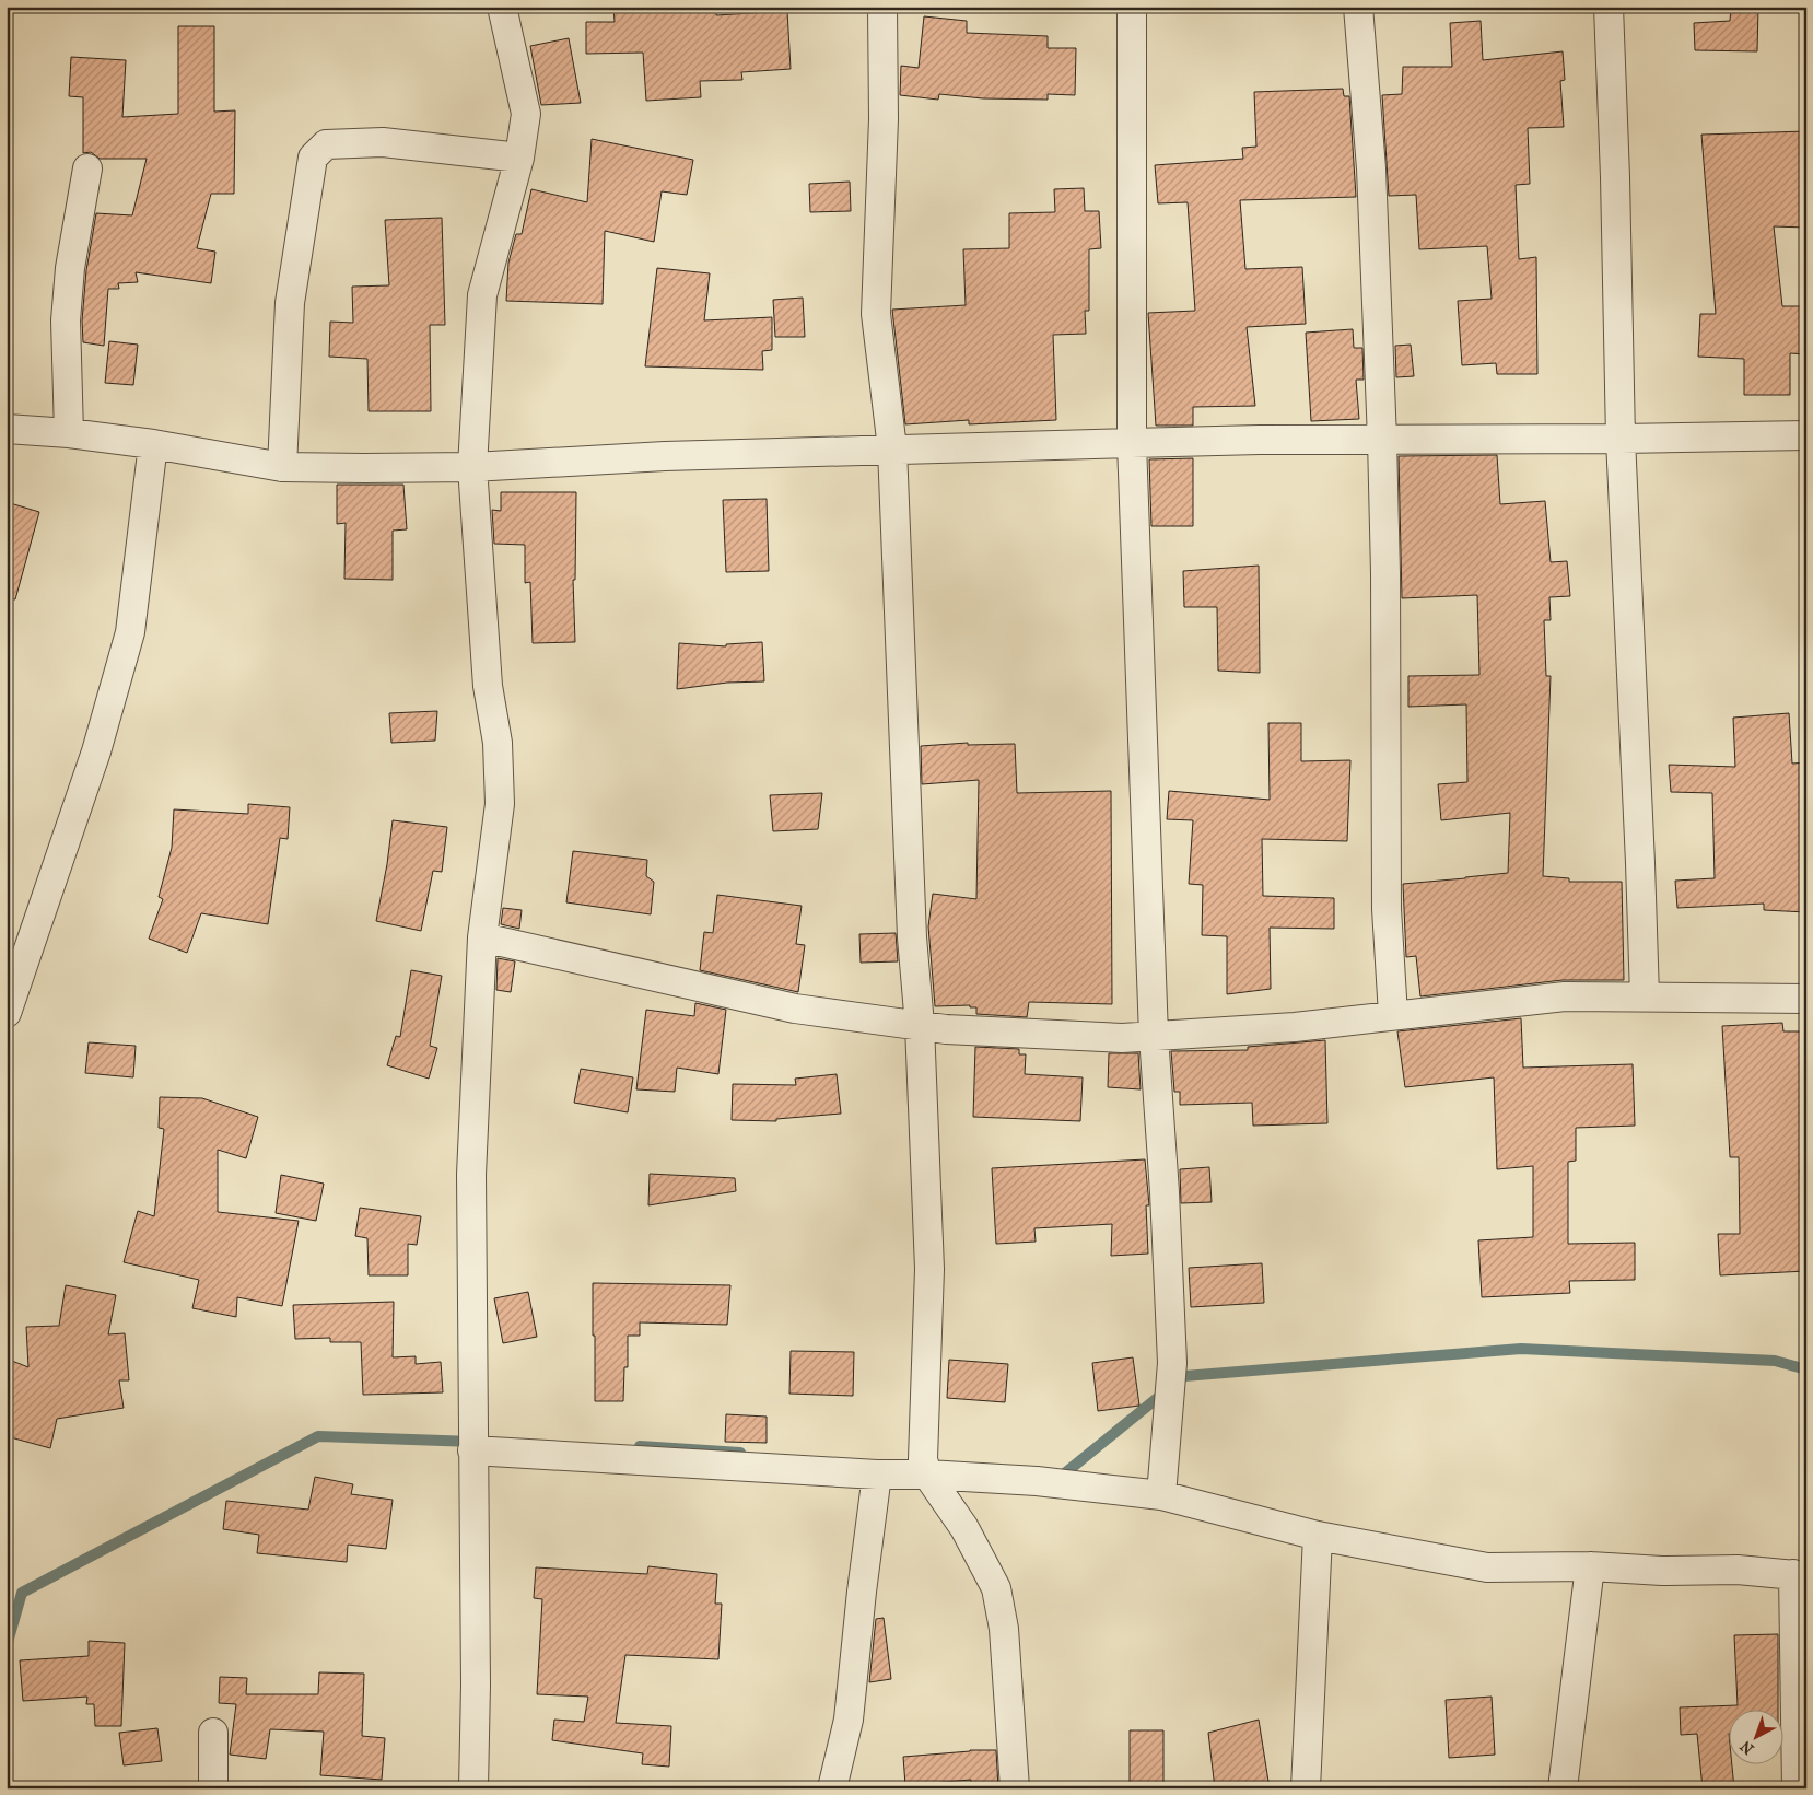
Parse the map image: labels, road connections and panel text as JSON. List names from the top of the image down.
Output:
{
  "north": "bottom left"
}
